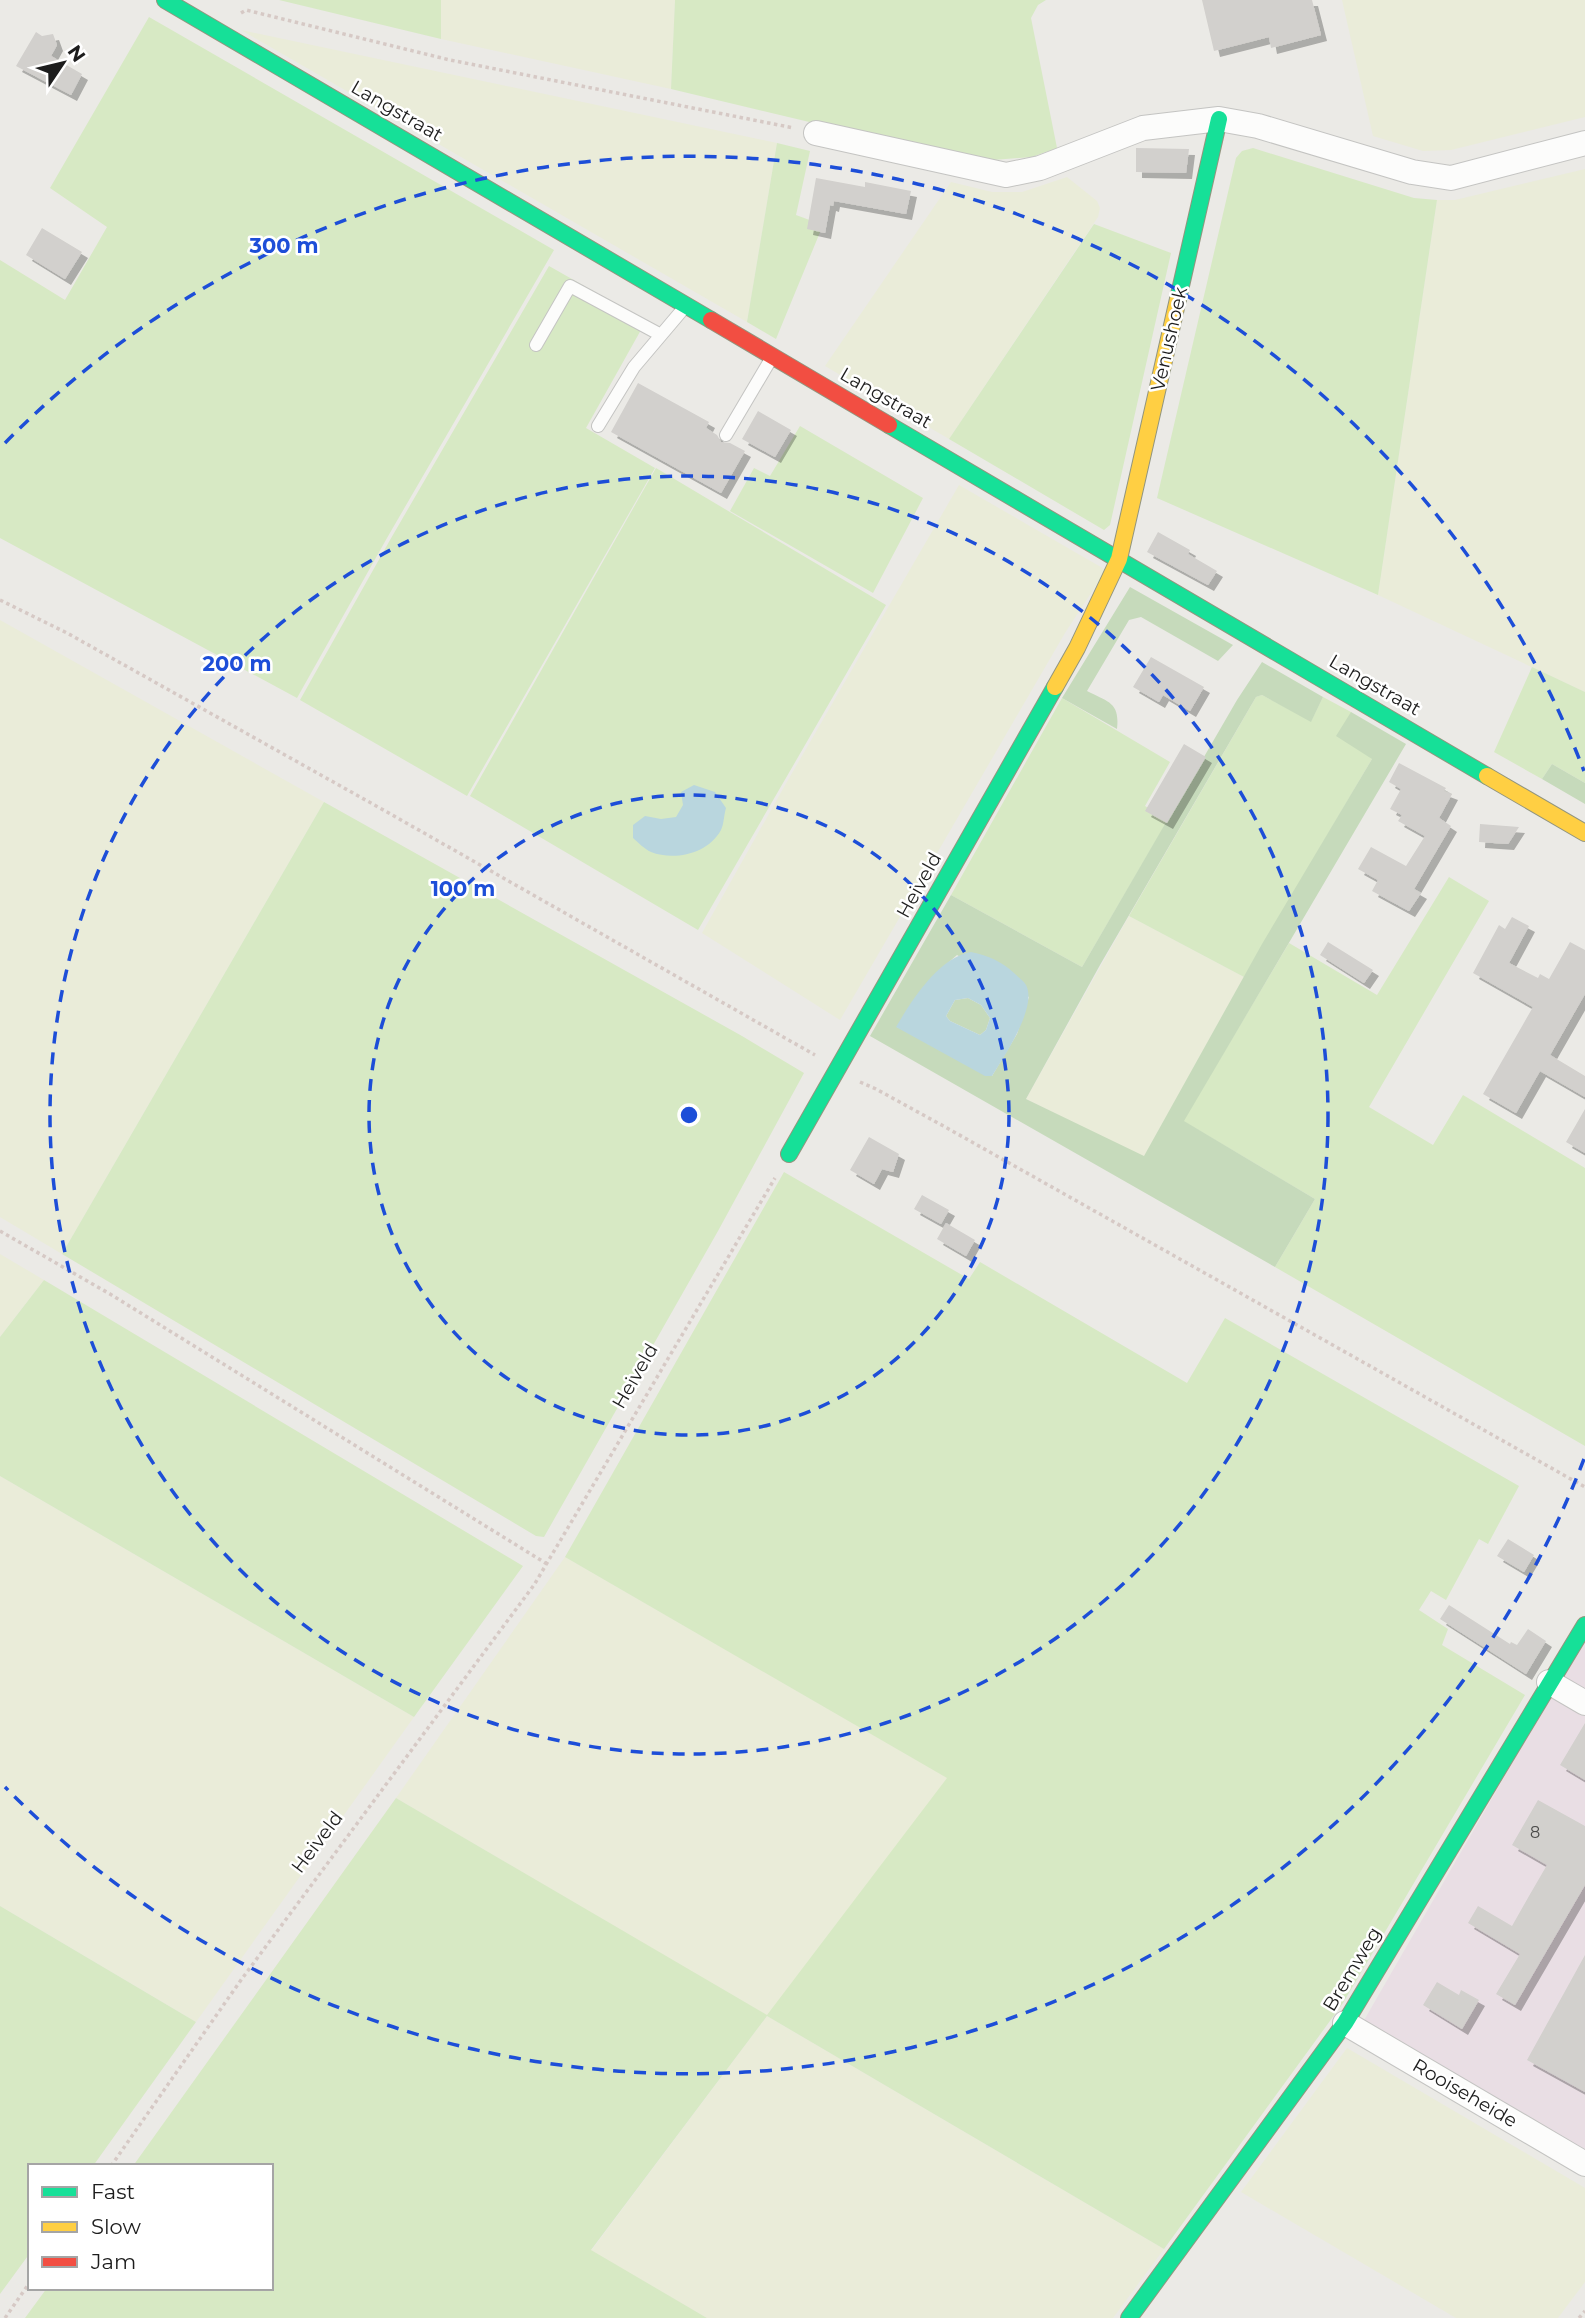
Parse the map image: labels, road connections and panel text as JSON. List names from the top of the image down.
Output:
{
  "streets": {
    "street": [
      "Langstraat",
      "Venushoek",
      "Heiveld",
      "Bremweg",
      "Rooiseheide"
    ]
  },
  "crossings": [
    ["Langstraat", "Venushoek"],
    ["Langstraat", "Heiveld"],
    ["Venushoek", "Heiveld"],
    ["Bremweg", "Rooiseheide"]
  ],
  "house_numbers": ["8"],
  "legend": ["Fast", "Slow", "Jam"],
  "north": "top right",
  "rings": ["300 m", "200 m", "100 m"]
}
